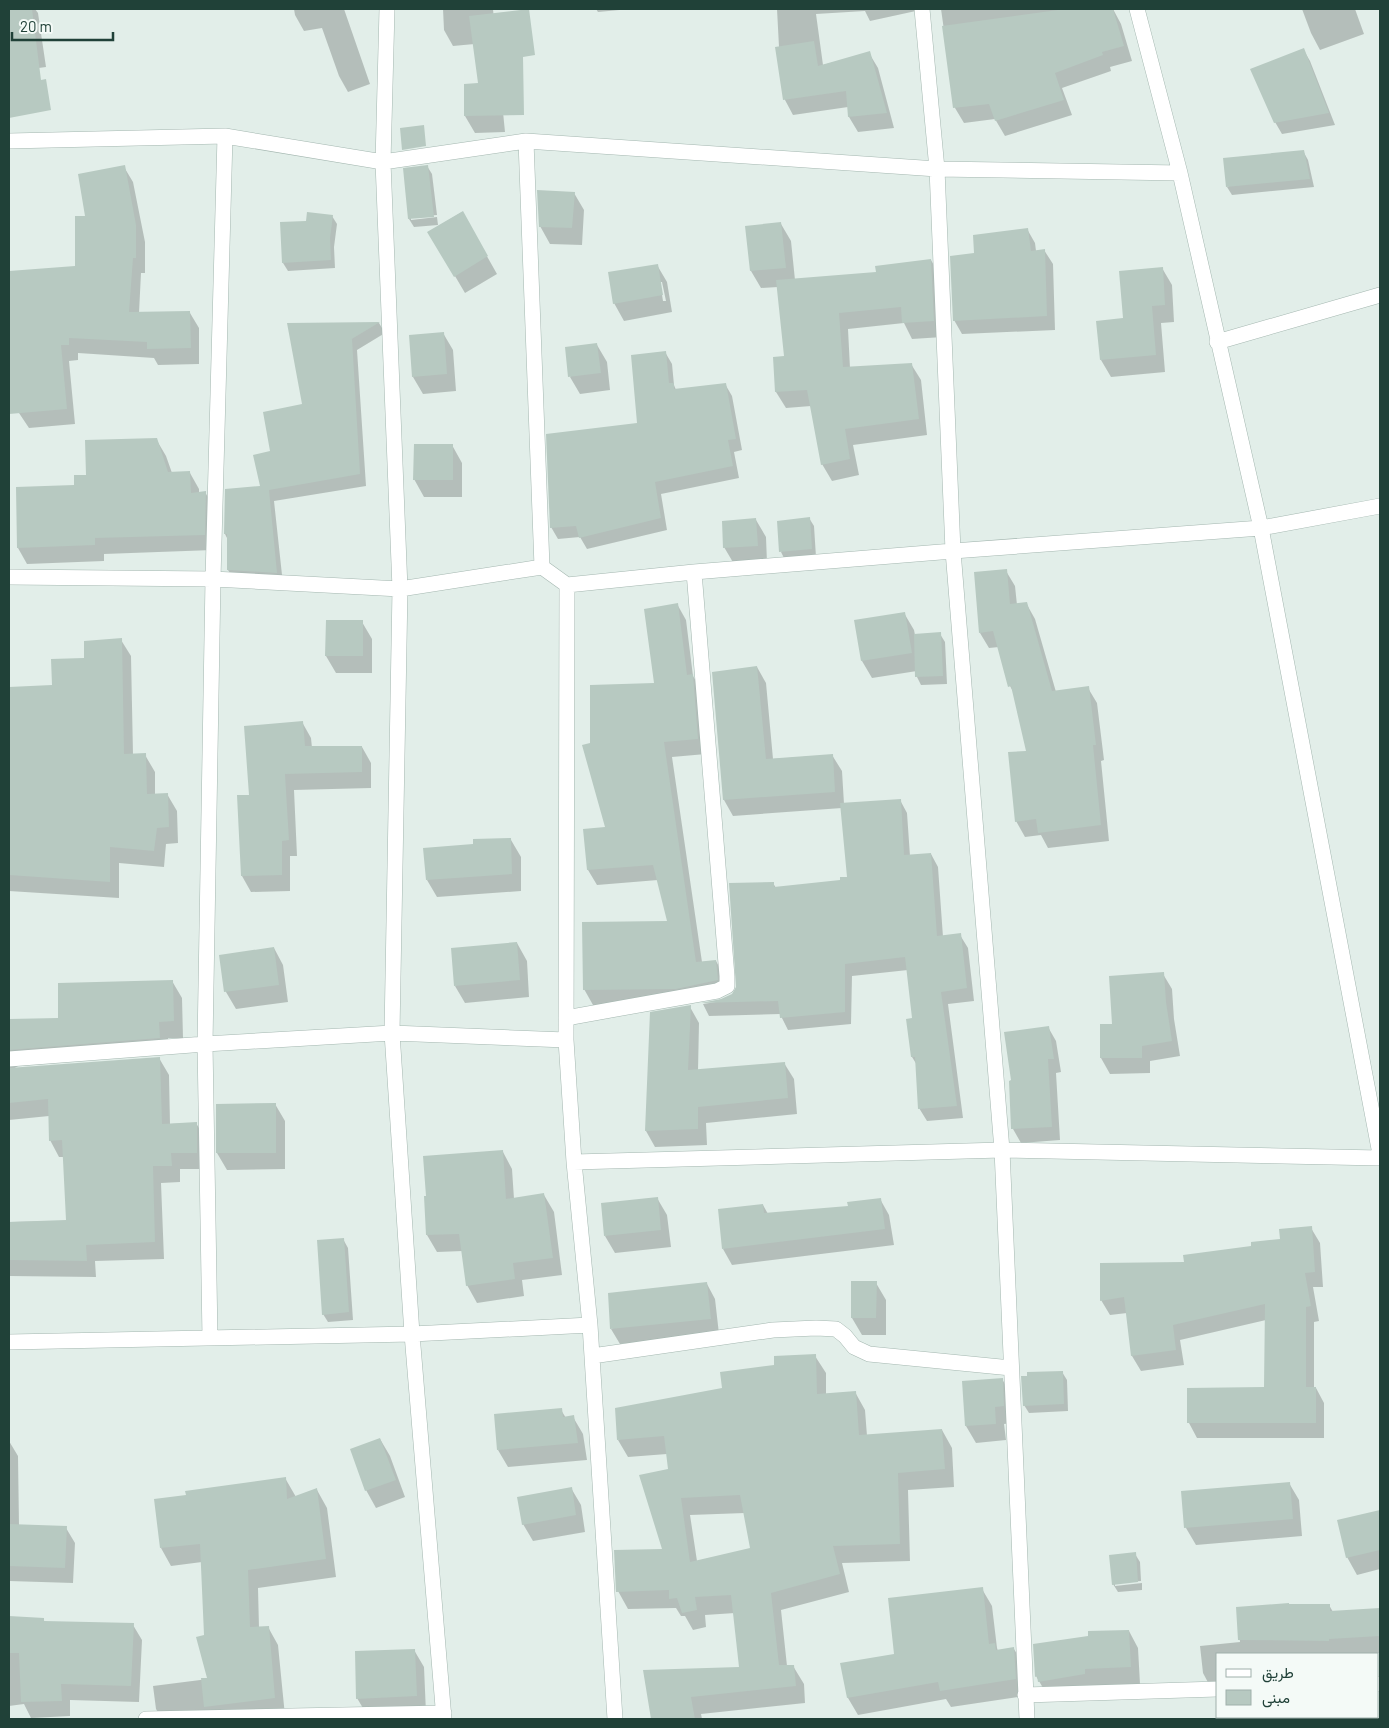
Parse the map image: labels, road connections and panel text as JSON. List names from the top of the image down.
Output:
{
  "legend": ["طريق", "مبنى"],
  "scale_bar": "20 m"
}
